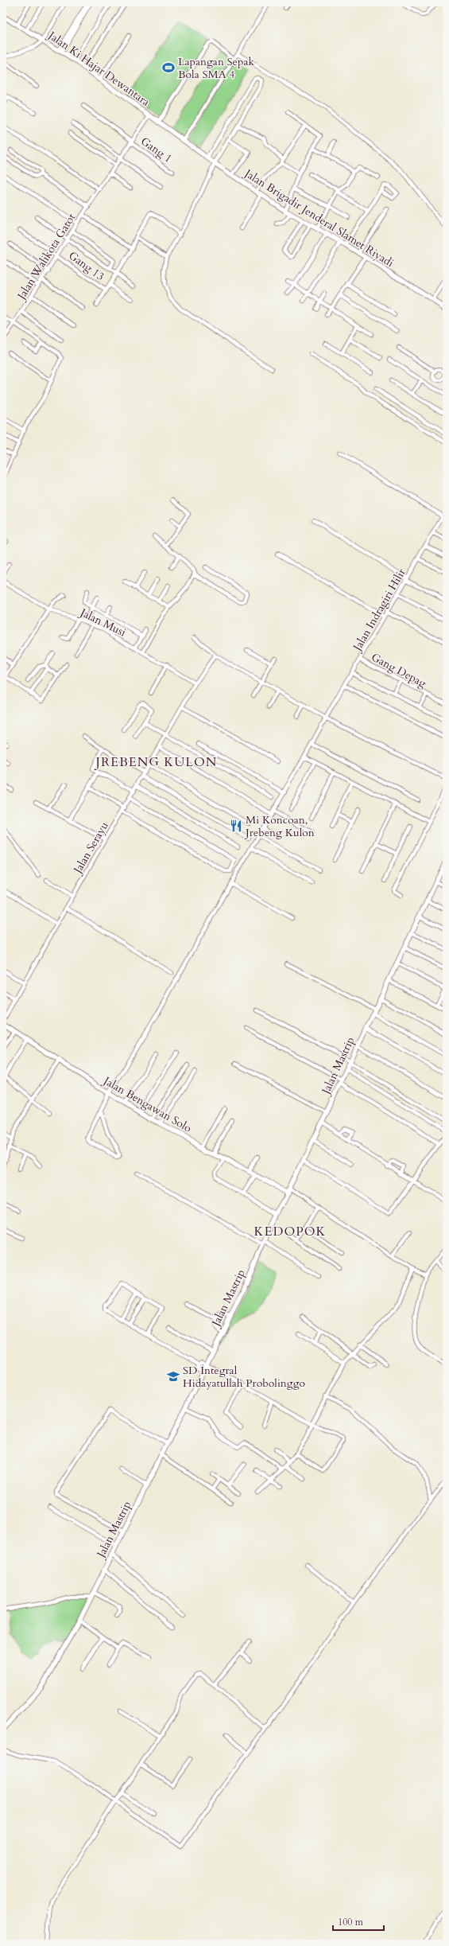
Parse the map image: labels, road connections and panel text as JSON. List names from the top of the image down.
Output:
{
  "streets": {
    "main road": [
      "Jalan Ki Hajar Dewantara",
      "Jalan Brigadir Jenderal Slamet Riyadi",
      "Jalan Mastrip",
      "Jalan Bengawan Solo"
    ],
    "street": [
      "Gang 1",
      "Jalan Walikota Gatot",
      "Gang 13",
      "Jalan Indragiri Hilir",
      "Jalan Musi",
      "Gang Depag",
      "Jalan Serayu"
    ]
  },
  "crossings": [
    ["Jalan Ki Hajar Dewantara", "Jalan Brigadir Jenderal Slamet Riyadi"],
    ["Jalan Ki Hajar Dewantara", "Jalan Walikota Gatot"],
    ["Gang 1", "Jalan Walikota Gatot"],
    ["Jalan Walikota Gatot", "Gang 13"],
    ["Jalan Indragiri Hilir", "Gang Depag"],
    ["Jalan Indragiri Hilir", "Jalan Bengawan Solo"],
    ["Jalan Musi", "Jalan Serayu"],
    ["Jalan Serayu", "Jalan Bengawan Solo"],
    ["Jalan Mastrip", "Jalan Bengawan Solo"]
  ],
  "districts": ["JREBENG KULON", "KEDOPOK"],
  "places": {
    "sports": ["Lapangan Sepak Bola SMA 4"],
    "restaurant": ["Mi Koncoan, Jrebeng Kulon"],
    "school or university": ["SD Integral Hidayatullah Probolinggo"]
  },
  "scale_bar": "100 m"
}
